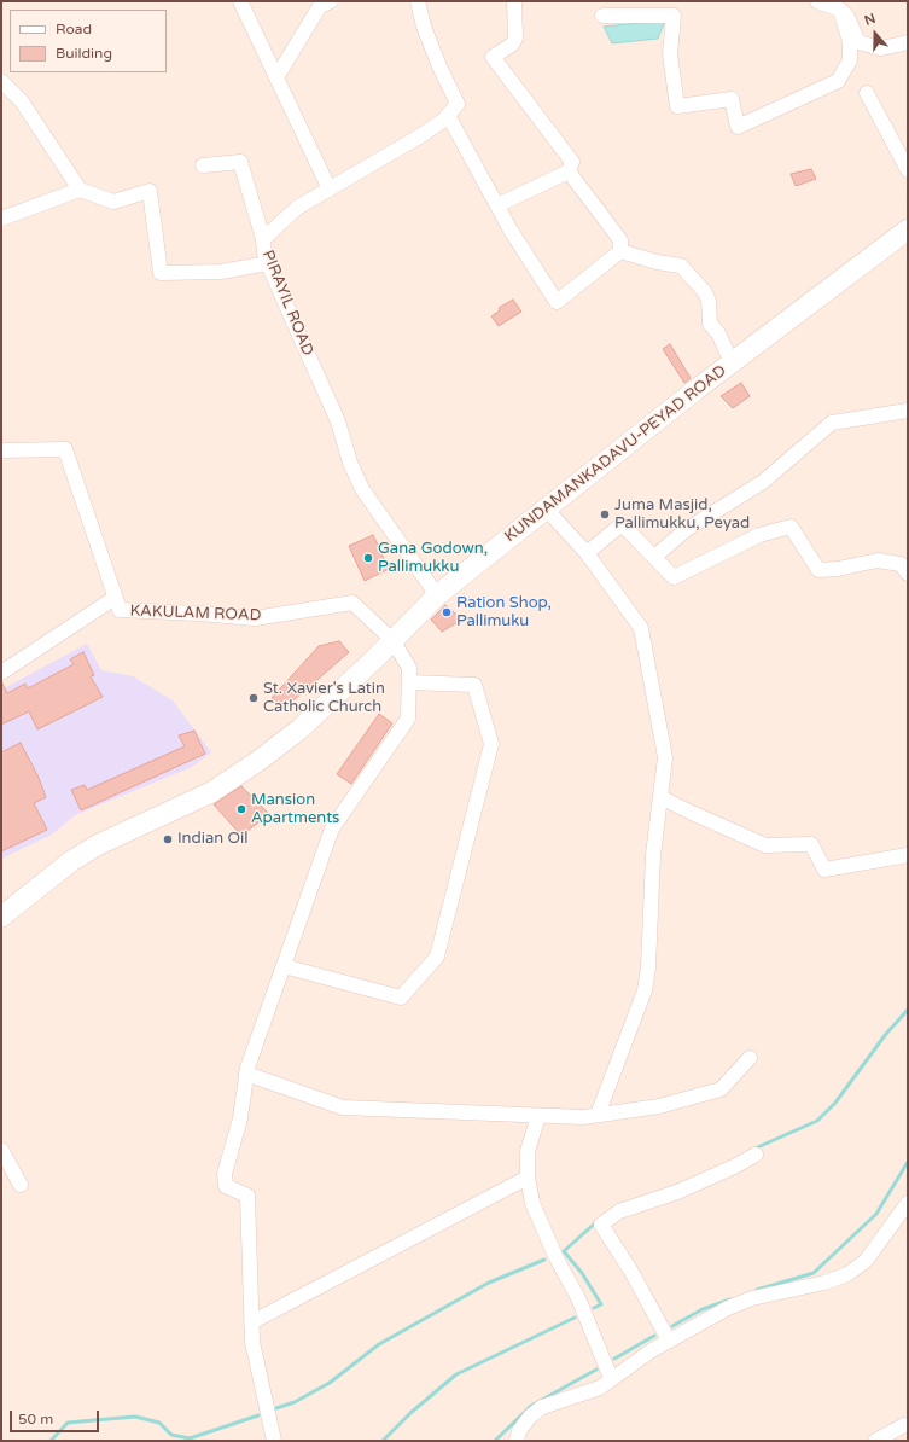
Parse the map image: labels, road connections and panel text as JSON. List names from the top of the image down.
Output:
{
  "streets": {
    "main road": ["KUNDAMANKADAVU-PEYAD ROAD"],
    "street": ["PIRAYIL ROAD", "KAKULAM ROAD"]
  },
  "crossings": [
    ["PIRAYIL ROAD", "KUNDAMANKADAVU-PEYAD ROAD"],
    ["KUNDAMANKADAVU-PEYAD ROAD", "KAKULAM ROAD"]
  ],
  "places": [
    "Juma Masjid, Pallimukku, Peyad",
    "Gana Godown, Pallimukku",
    "Ration Shop, Pallimuku",
    "St. Xavier's Latin Catholic Church",
    "Mansion Apartments",
    "Indian Oil"
  ],
  "legend": ["Road", "Building"],
  "scale_bar": "50 m",
  "north": "top"
}
